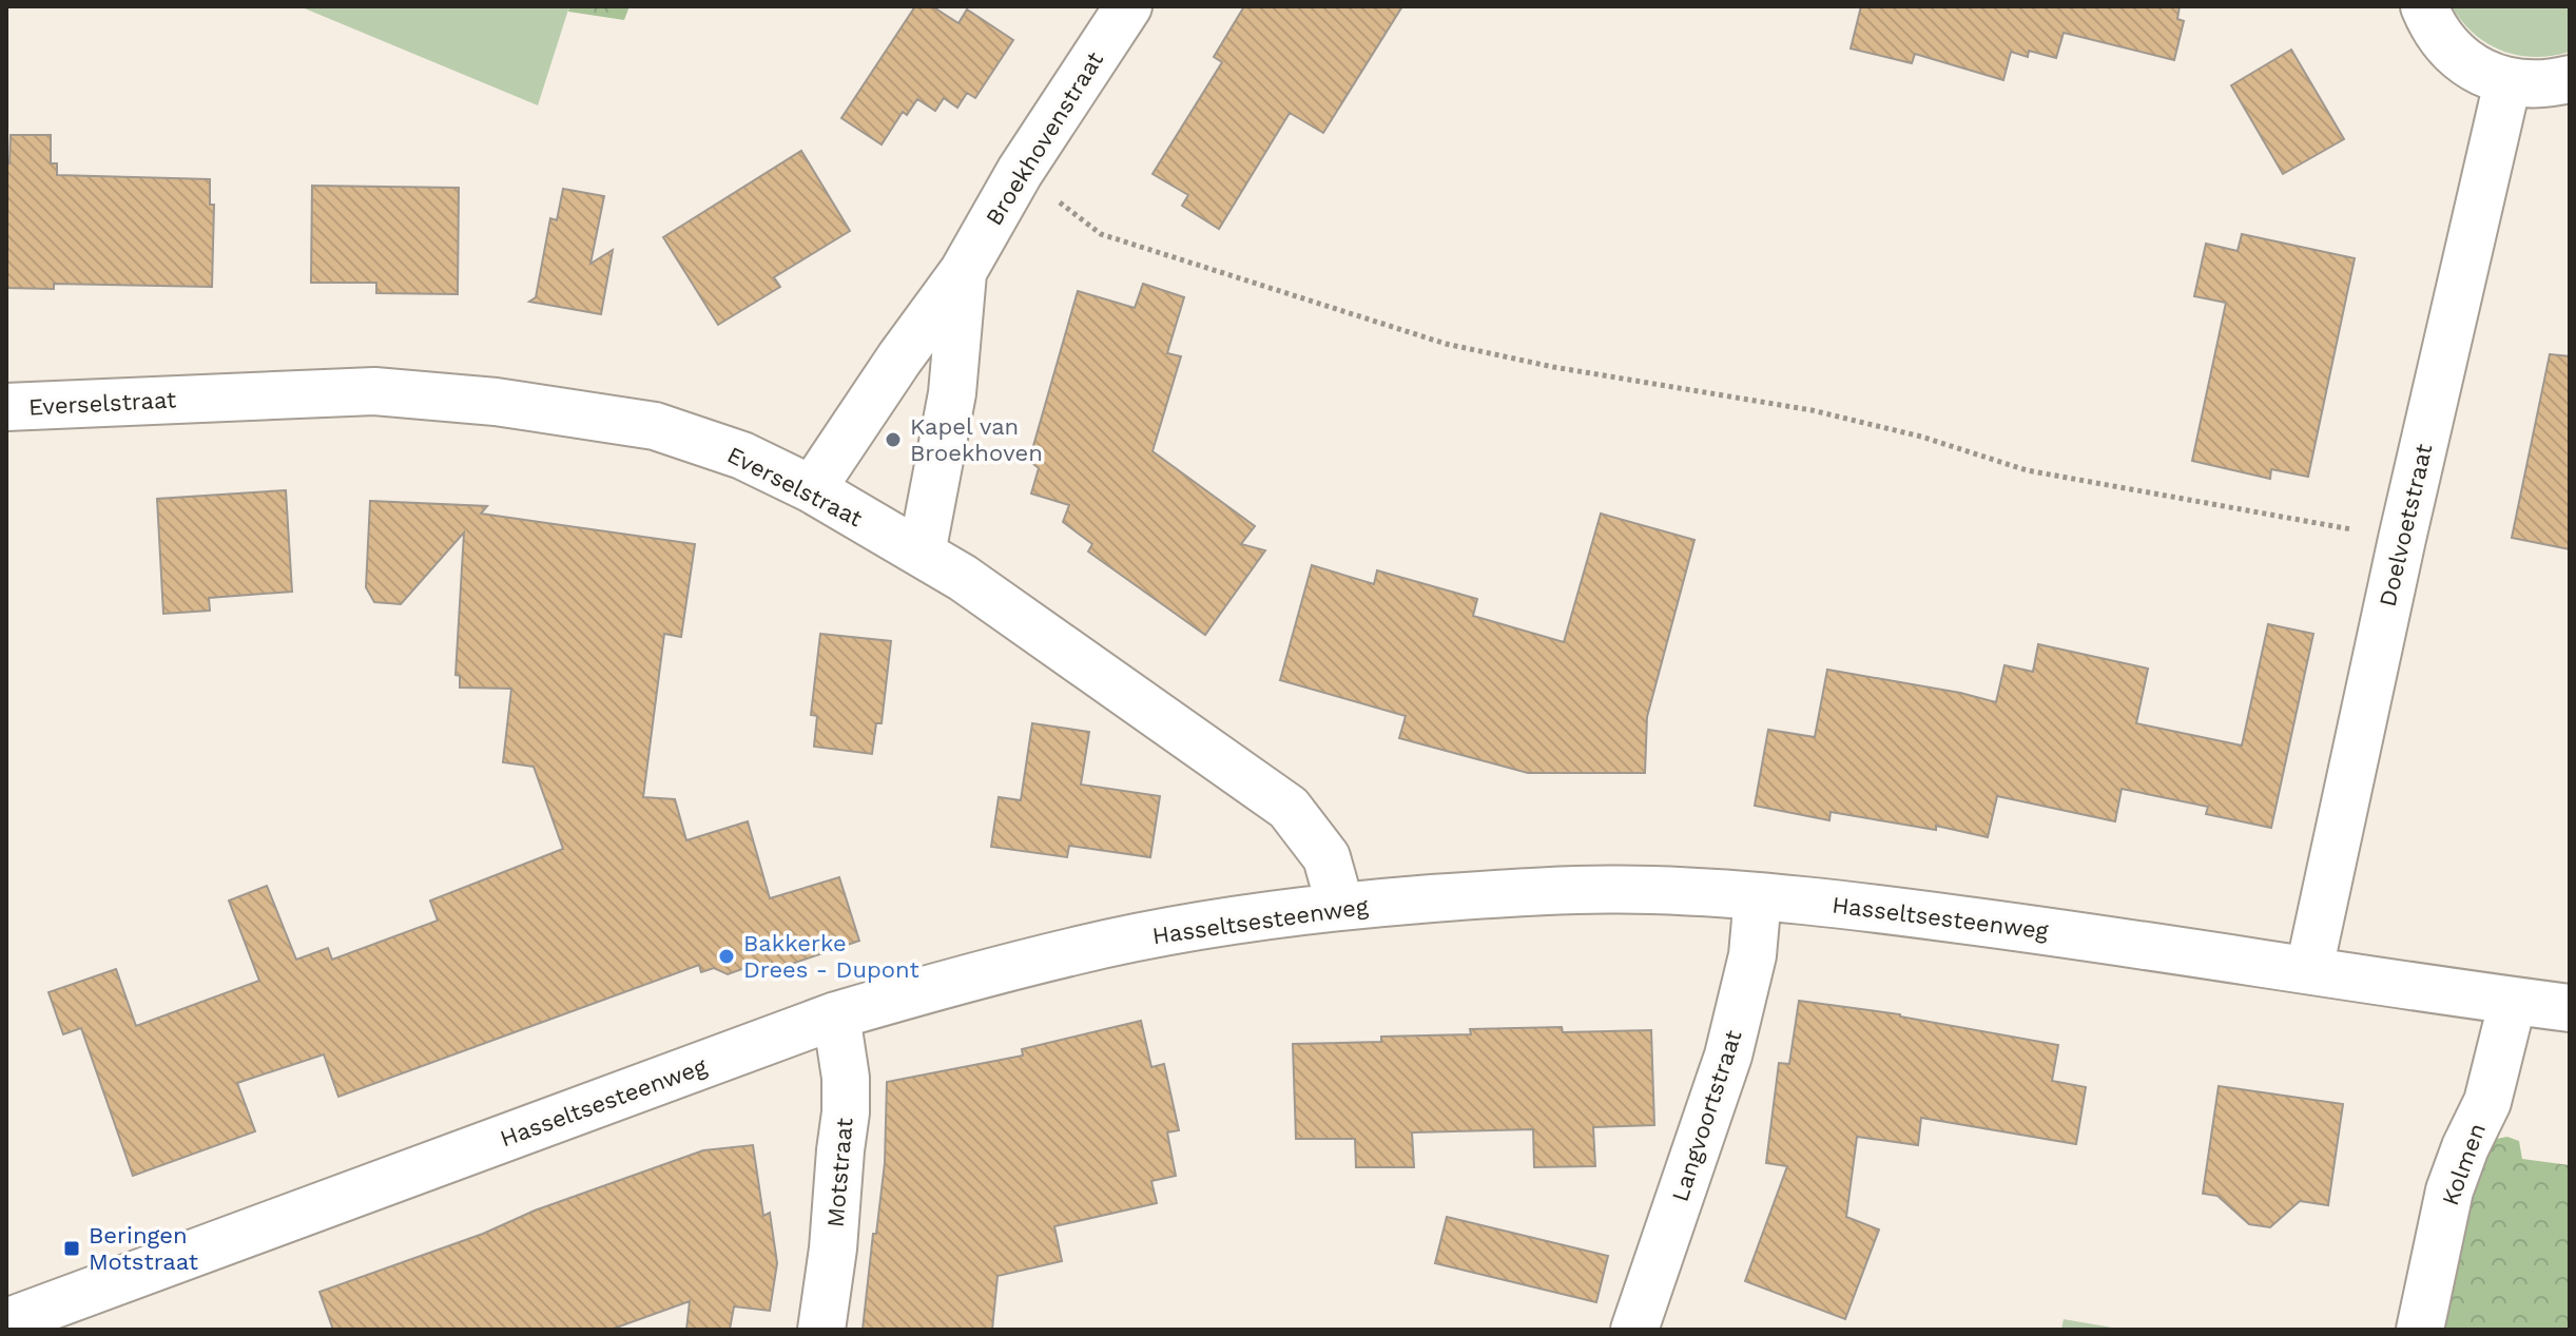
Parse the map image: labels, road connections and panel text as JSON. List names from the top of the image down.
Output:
{
  "streets": {
    "street": [
      "Broekhovenstraat",
      "Everselstraat",
      "Doelvoetstraat",
      "Hasseltsesteenweg",
      "Langvoortstraat",
      "Kolmen",
      "Motstraat"
    ]
  },
  "crossings": [
    ["Broekhovenstraat", "Everselstraat"],
    ["Everselstraat", "Hasseltsesteenweg"],
    ["Doelvoetstraat", "Hasseltsesteenweg"],
    ["Hasseltsesteenweg", "Langvoortstraat"],
    ["Hasseltsesteenweg", "Kolmen"],
    ["Hasseltsesteenweg", "Motstraat"]
  ],
  "places": {
    "other": ["Kapel van Broekhoven", "Bakkerke Drees - Dupont"],
    "transit": ["Beringen Motstraat"]
  }
}
